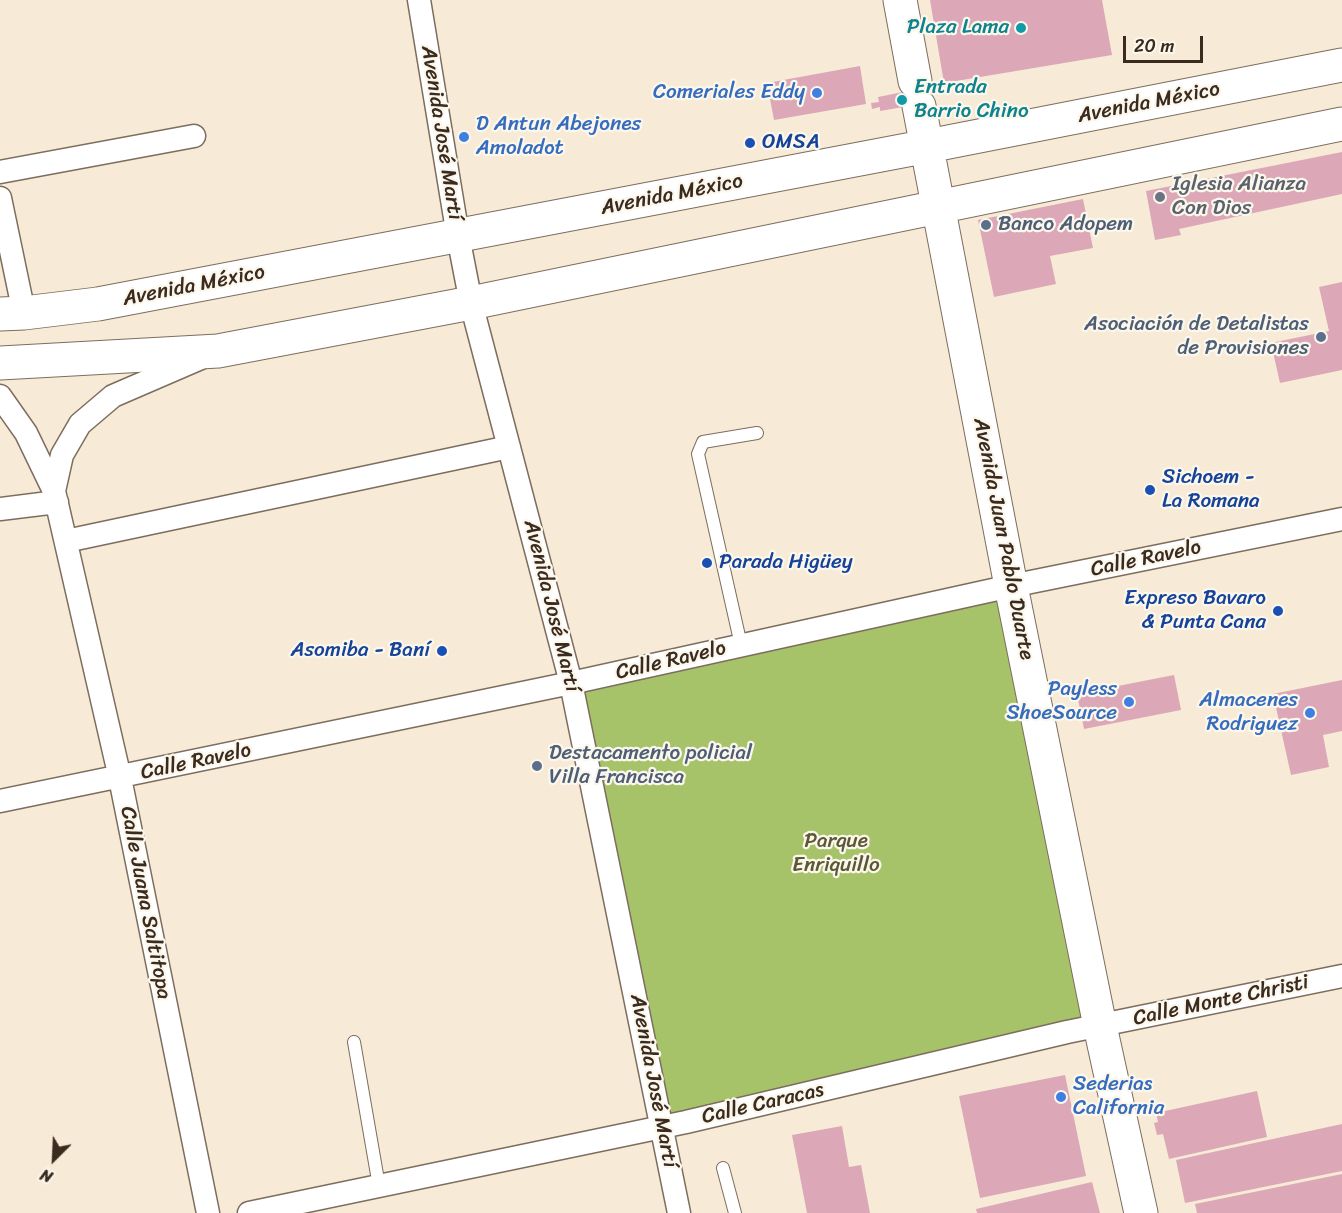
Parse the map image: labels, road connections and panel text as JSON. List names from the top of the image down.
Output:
{
  "streets": {
    "main road": ["Avenida México", "Avenida Juan Pablo Duarte"],
    "street": [
      "Avenida José Martí",
      "Calle Ravelo",
      "Calle Juana Saltitopa",
      "Calle Monte Christi",
      "Calle Caracas"
    ]
  },
  "crossings": [
    ["Avenida México", "Avenida José Martí"],
    ["Avenida México", "Avenida Juan Pablo Duarte"],
    ["Avenida José Martí", "Calle Ravelo"],
    ["Avenida José Martí", "Calle Caracas"],
    ["Avenida Juan Pablo Duarte", "Calle Ravelo"],
    ["Avenida Juan Pablo Duarte", "Calle Monte Christi"],
    ["Avenida Juan Pablo Duarte", "Calle Caracas"],
    ["Calle Ravelo", "Calle Juana Saltitopa"],
    ["Calle Monte Christi", "Calle Caracas"]
  ],
  "parks": ["Parque Enriquillo"],
  "places": [
    "Plaza Lama",
    "Comeriales Eddy",
    "Entrada Barrio Chino",
    "D Antun Abejones Amoladot",
    "OMSA",
    "Iglesia Alianza Con Dios",
    "Banco Adopem",
    "Asociación de Detalistas de Provisiones",
    "Sichoem - La Romana",
    "Parada Higüey",
    "Expreso Bavaro & Punta Cana",
    "Asomiba - Baní",
    "Payless ShoeSource",
    "Almacenes Rodriguez",
    "Destacamento policial Villa Francisca",
    "Sederias California"
  ],
  "scale_bar": "20 m",
  "north": "bottom left"
}
